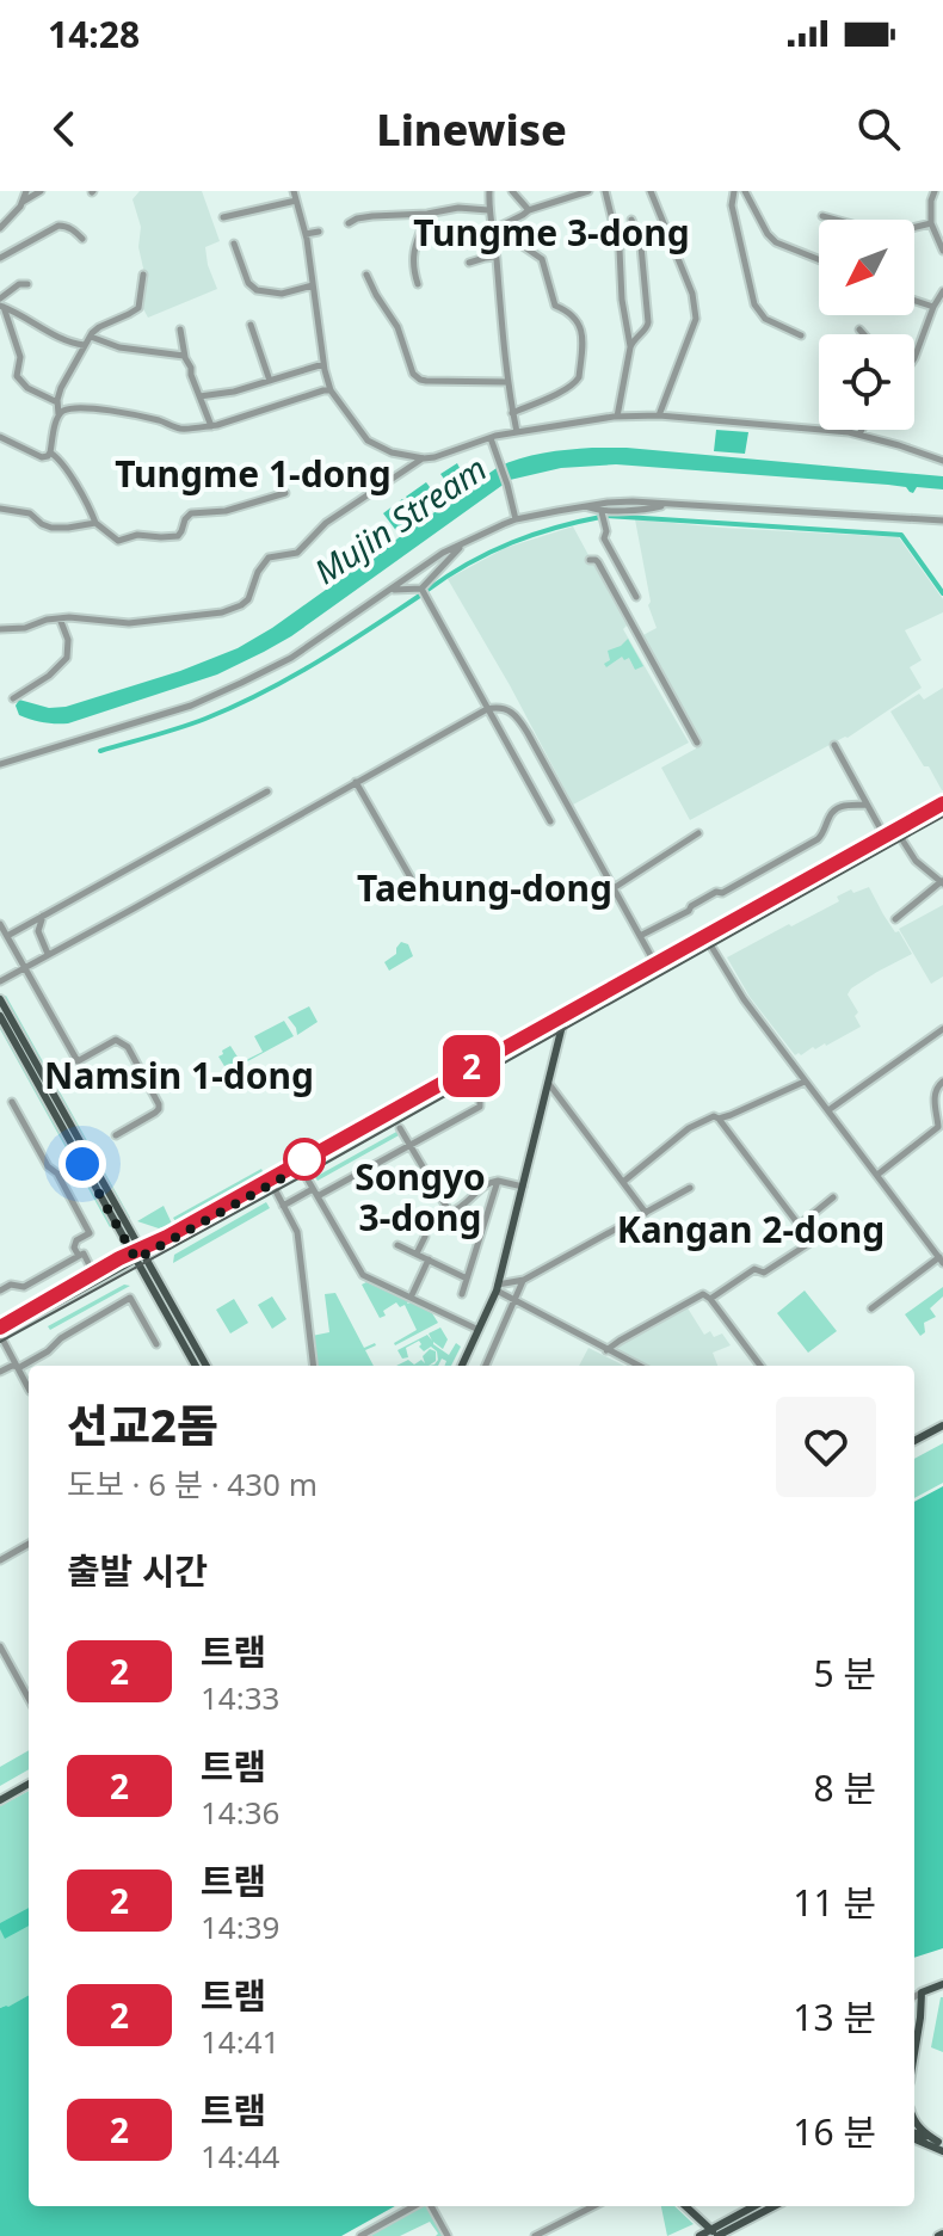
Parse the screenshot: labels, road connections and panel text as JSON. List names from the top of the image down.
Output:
{
  "districts": [
    "Tungme 3-dong",
    "Tungme 1-dong",
    "Taehung-dong",
    "Namsin 1-dong",
    "Songyo 3-dong",
    "Kangan 2-dong"
  ],
  "water": ["Mujin Stream"],
  "lines": ["tram line 2"],
  "north": "bottom left",
  "page": {
    "status": "14:28",
    "header": "Linewise",
    "on_map": "2",
    "heading": [
      ["선교2돔", "도보 · 6 분 · 430 m"],
      "출발 시간"
    ],
    "list": [
      {
        "mark": "2",
        "name": "트램",
        "note": "14:33",
        "value": "5 분"
      },
      {
        "mark": "2",
        "name": "트램",
        "note": "14:36",
        "value": "8 분"
      },
      {
        "mark": "2",
        "name": "트램",
        "note": "14:39",
        "value": "11 분"
      },
      {
        "mark": "2",
        "name": "트램",
        "note": "14:41",
        "value": "13 분"
      },
      {
        "mark": "2",
        "name": "트램",
        "note": "14:44",
        "value": "16 분"
      }
    ]
  }
}
